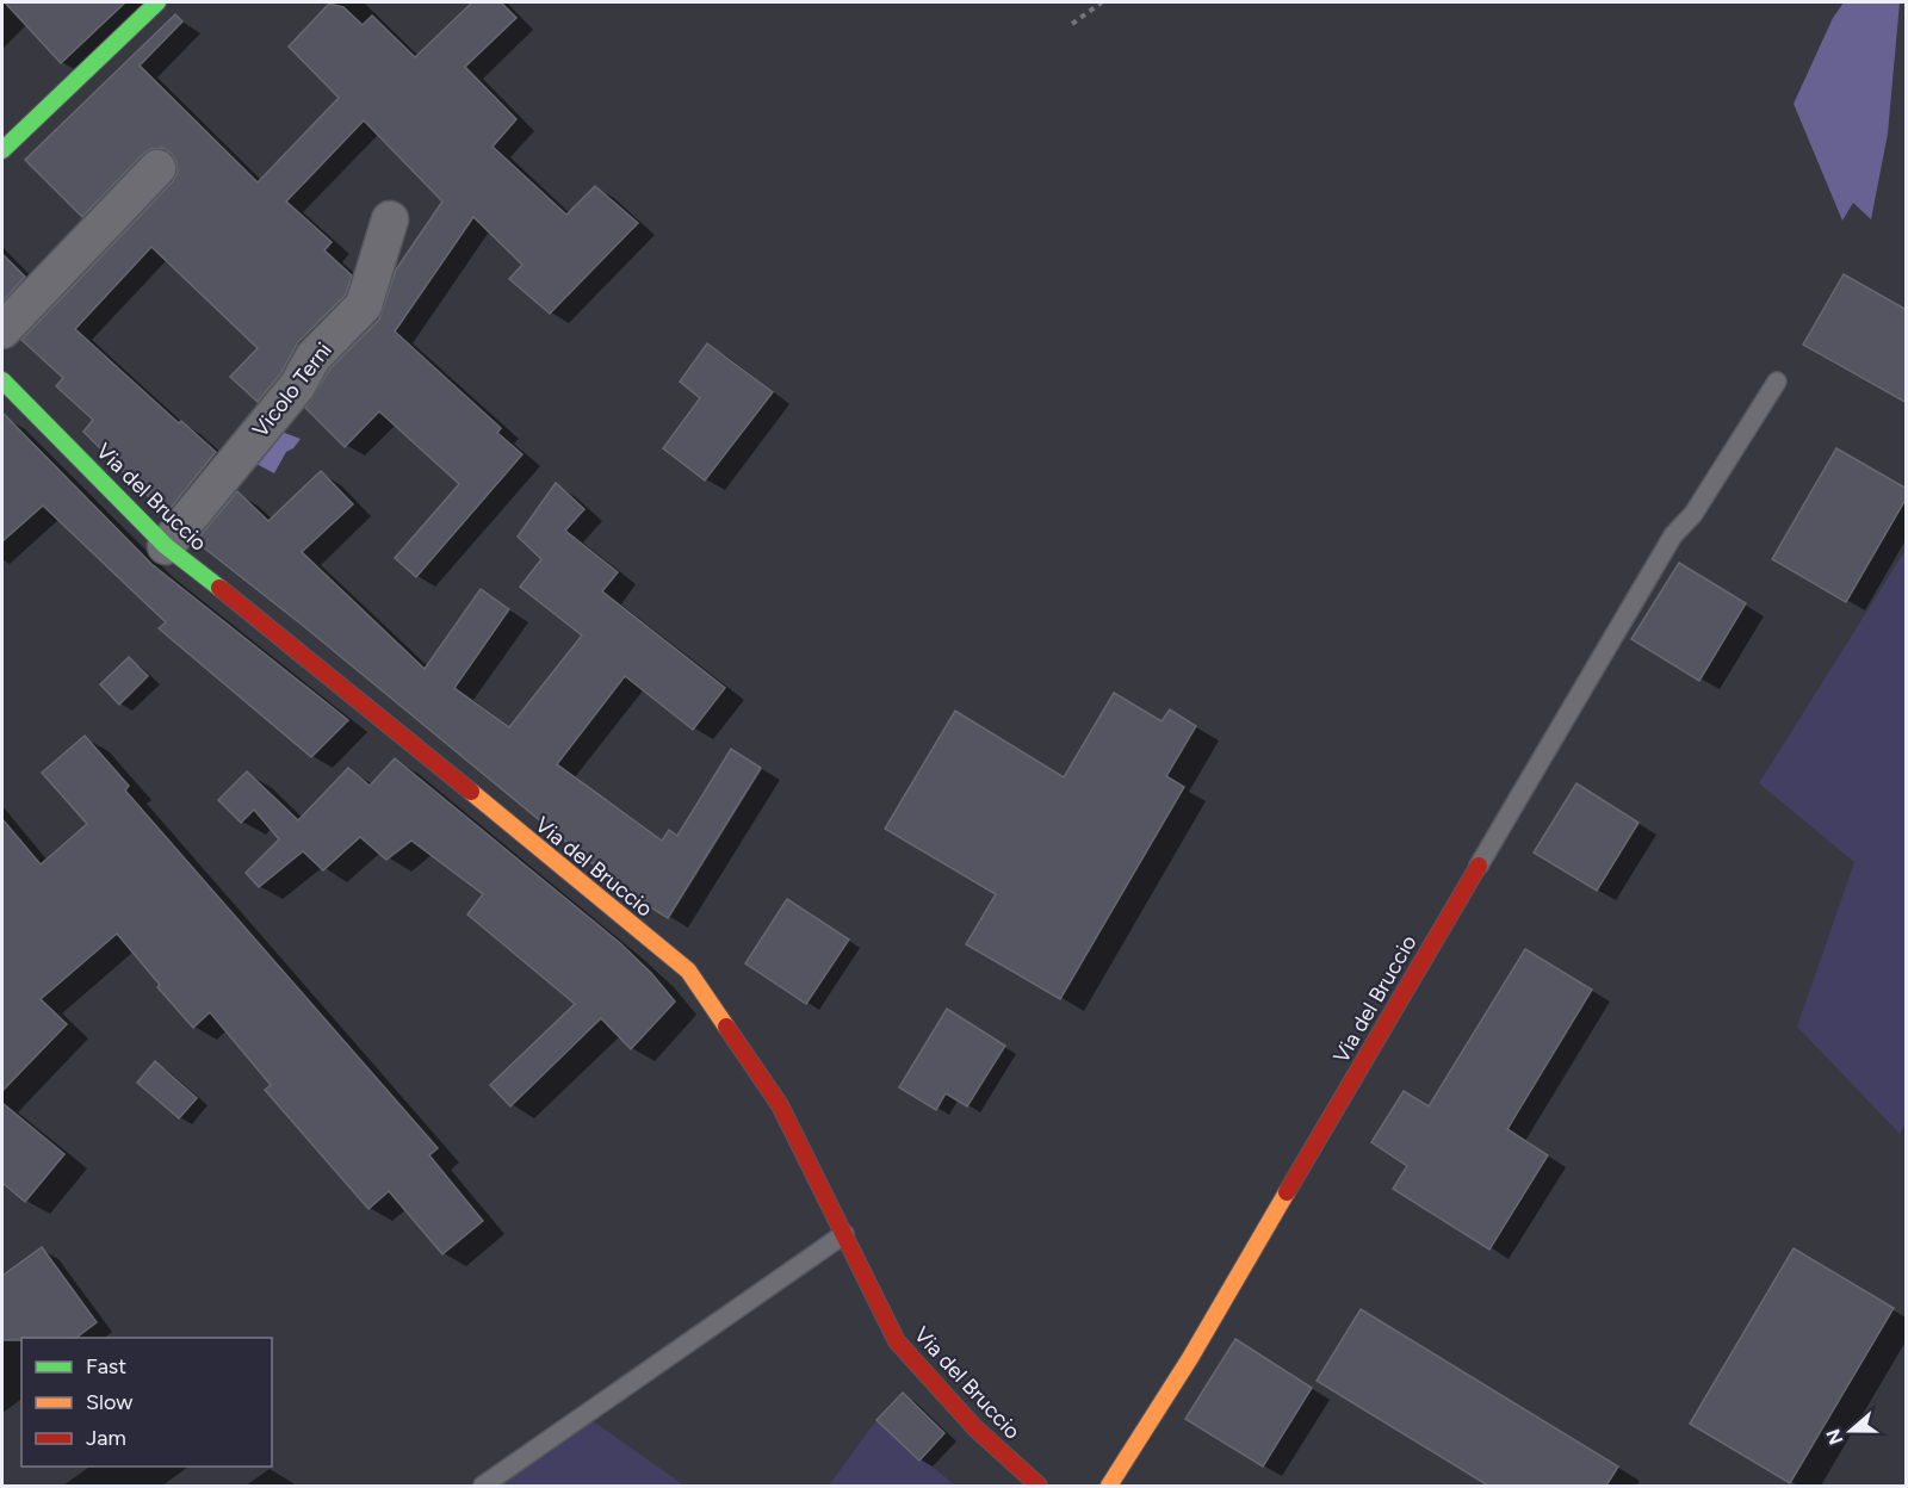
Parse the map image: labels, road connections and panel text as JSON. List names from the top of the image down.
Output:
{
  "streets": {
    "street": ["Vicolo Terni", "Via del Bruccio"]
  },
  "crossings": [
    ["Vicolo Terni", "Via del Bruccio"]
  ],
  "legend": ["Fast", "Slow", "Jam"],
  "north": "left"
}
